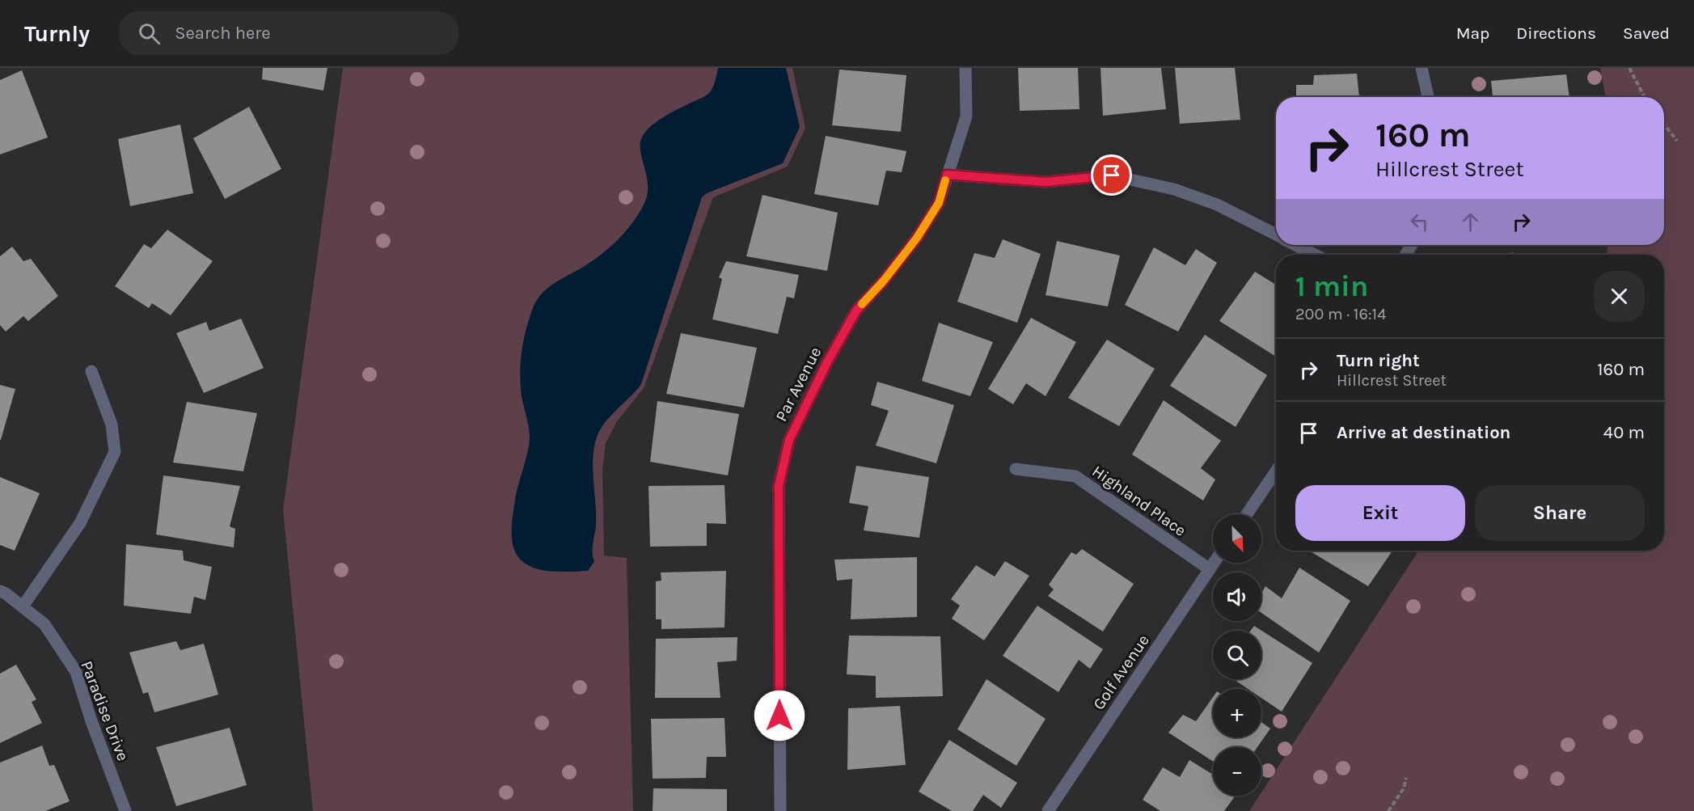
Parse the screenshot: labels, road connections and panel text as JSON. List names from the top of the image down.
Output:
{
  "streets": {
    "street": [
      "Par Avenue",
      "Highland Place",
      "Golf Avenue",
      "Paradise Drive"
    ]
  },
  "crossings": [
    ["Highland Place", "Golf Avenue"]
  ],
  "north": "bottom right",
  "page": {
    "header": "Turnly",
    "search": "Search here",
    "nav": ["Map", "Directions", "Saved"],
    "turn": ["160 m", "Hillcrest Street"],
    "heading": ["1 min", "200 m · 16:14"],
    "list": [
      {
        "name": "Turn right",
        "note": "Hillcrest Street",
        "value": "160 m"
      },
      {
        "name": "Arrive at destination",
        "value": "40 m"
      }
    ],
    "buttons": ["Exit", "Share"],
    "map_buttons": ["+", "−"]
  }
}
